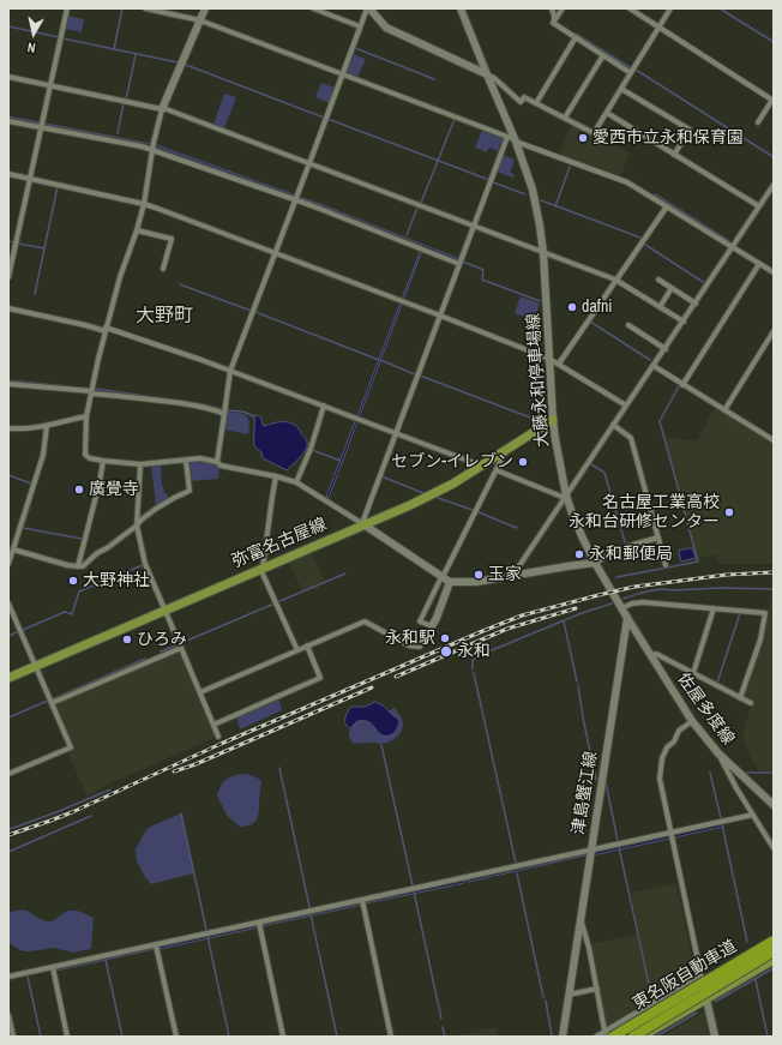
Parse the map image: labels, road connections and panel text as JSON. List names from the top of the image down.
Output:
{
  "streets": {
    "highway": ["東名阪自動車道"],
    "main road": [
      "大藤永和停車場線",
      "弥富名古屋線",
      "佐屋多度線",
      "津島蟹江線"
    ]
  },
  "crossings": [
    ["大藤永和停車場線", "弥富名古屋線"],
    ["佐屋多度線", "津島蟹江線"]
  ],
  "districts": ["大野町"],
  "places": [
    "愛西市立永和保育園",
    "dafni",
    "セブン-イレブン",
    "廣覺寺",
    "名古屋工業高校 永和台研修センター",
    "永和郵便局",
    "玉家",
    "大野神社",
    "永和駅",
    "ひろみ",
    "永和"
  ],
  "north": "bottom"
}
